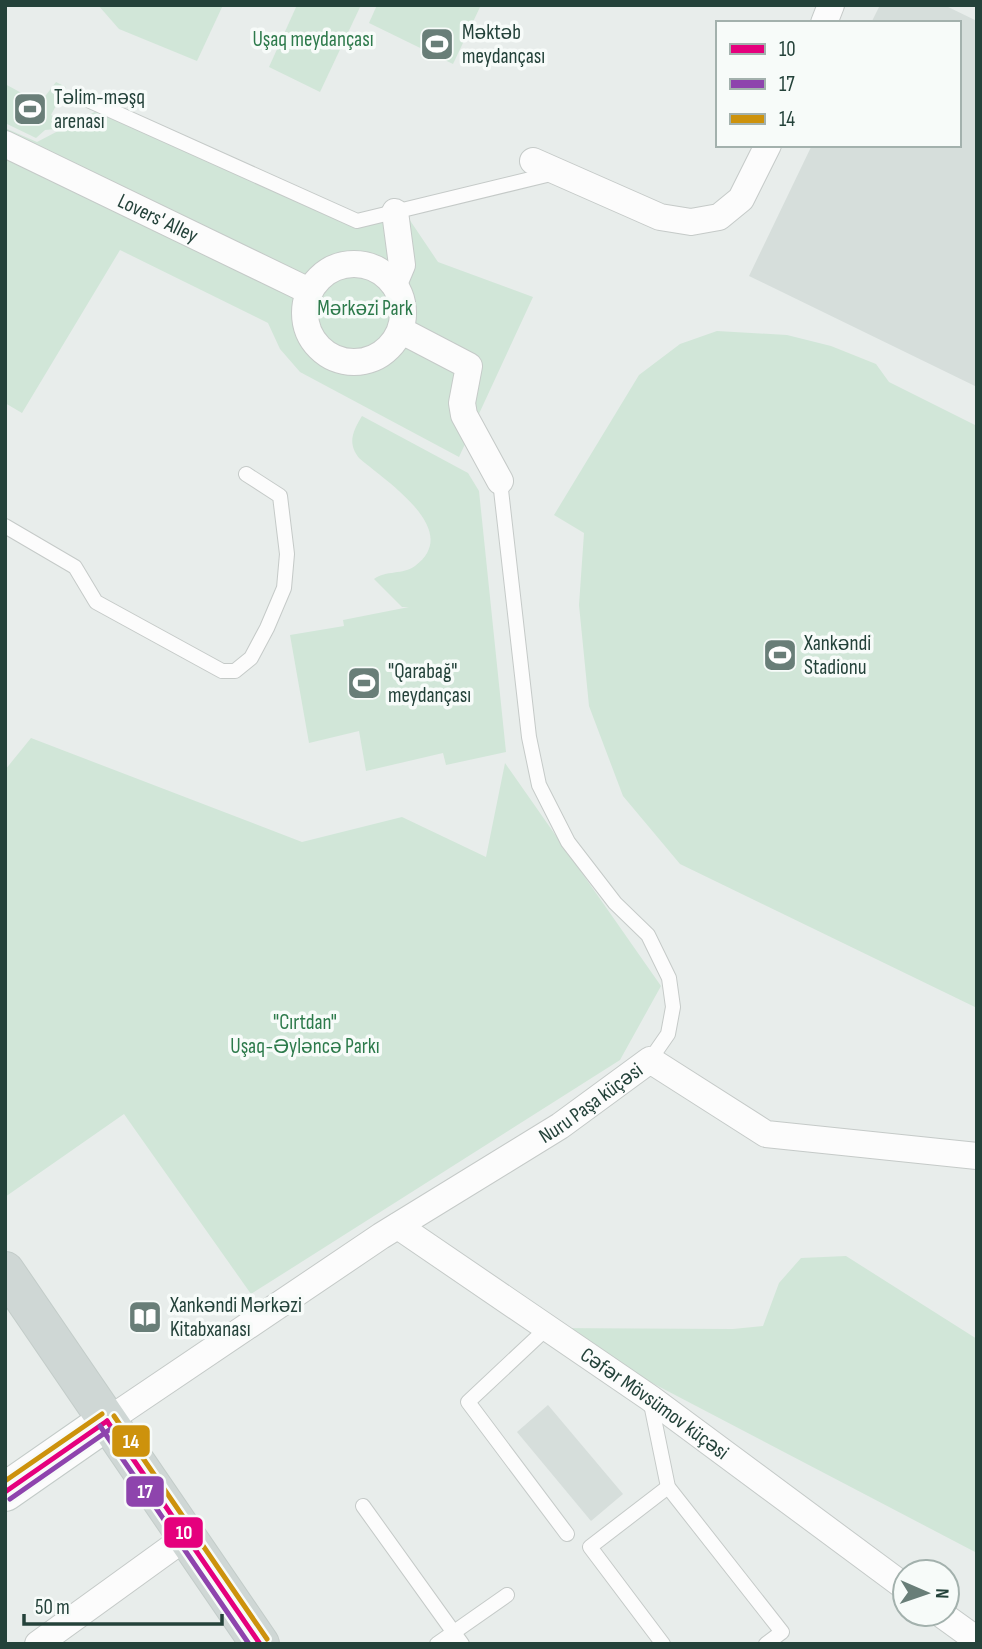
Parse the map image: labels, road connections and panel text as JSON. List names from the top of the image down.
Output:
{
  "streets": {
    "street": ["Lovers' Alley", "Nuru Paşa küçəsi", "Cəfər Mövsümov küçəsi"]
  },
  "crossings": [
    ["Nuru Paşa küçəsi", "Cəfər Mövsümov küçəsi"]
  ],
  "parks": ["Uşaq meydançası", "Mərkəzi Park", "\"Cırtdan\" Uşaq-Əyləncə Parkı"],
  "places": {
    "sports": [
      "Məktəb meydançası",
      "Təlim-məşq arenası",
      "Xankəndi Stadionu",
      "\"Qarabağ\" meydançası"
    ],
    "library": ["Xankəndi Mərkəzi Kitabxanası"]
  },
  "lines": ["transit line 14", "transit line 10", "transit line 17"],
  "legend": ["10", "17", "14"],
  "scale_bar": "50 m",
  "north": "right"
}
